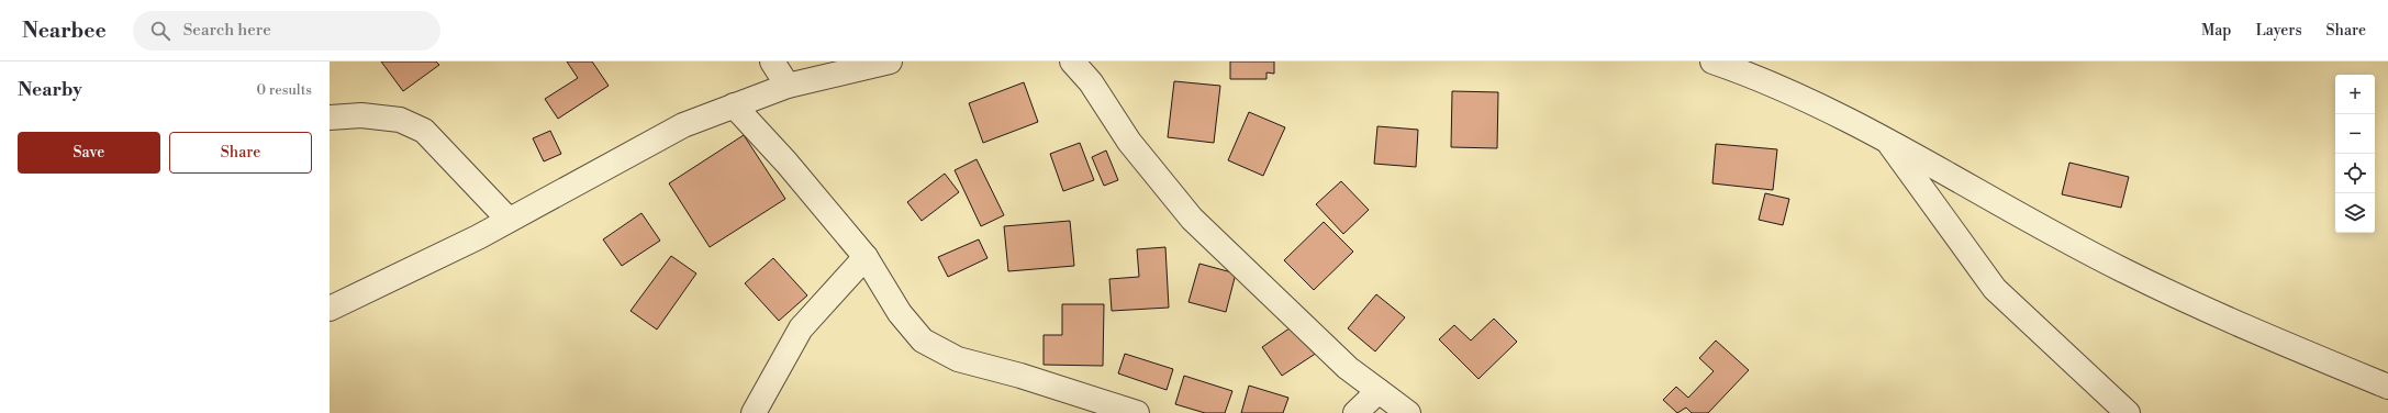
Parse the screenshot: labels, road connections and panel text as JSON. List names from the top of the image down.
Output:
{
  "page": {
    "header": "Nearbee",
    "search": "Search here",
    "nav": ["Map", "Layers", "Share"],
    "heading": ["Nearby", "0 results"],
    "map_buttons": ["+", "−"],
    "buttons": ["Save", "Share"]
  }
}
